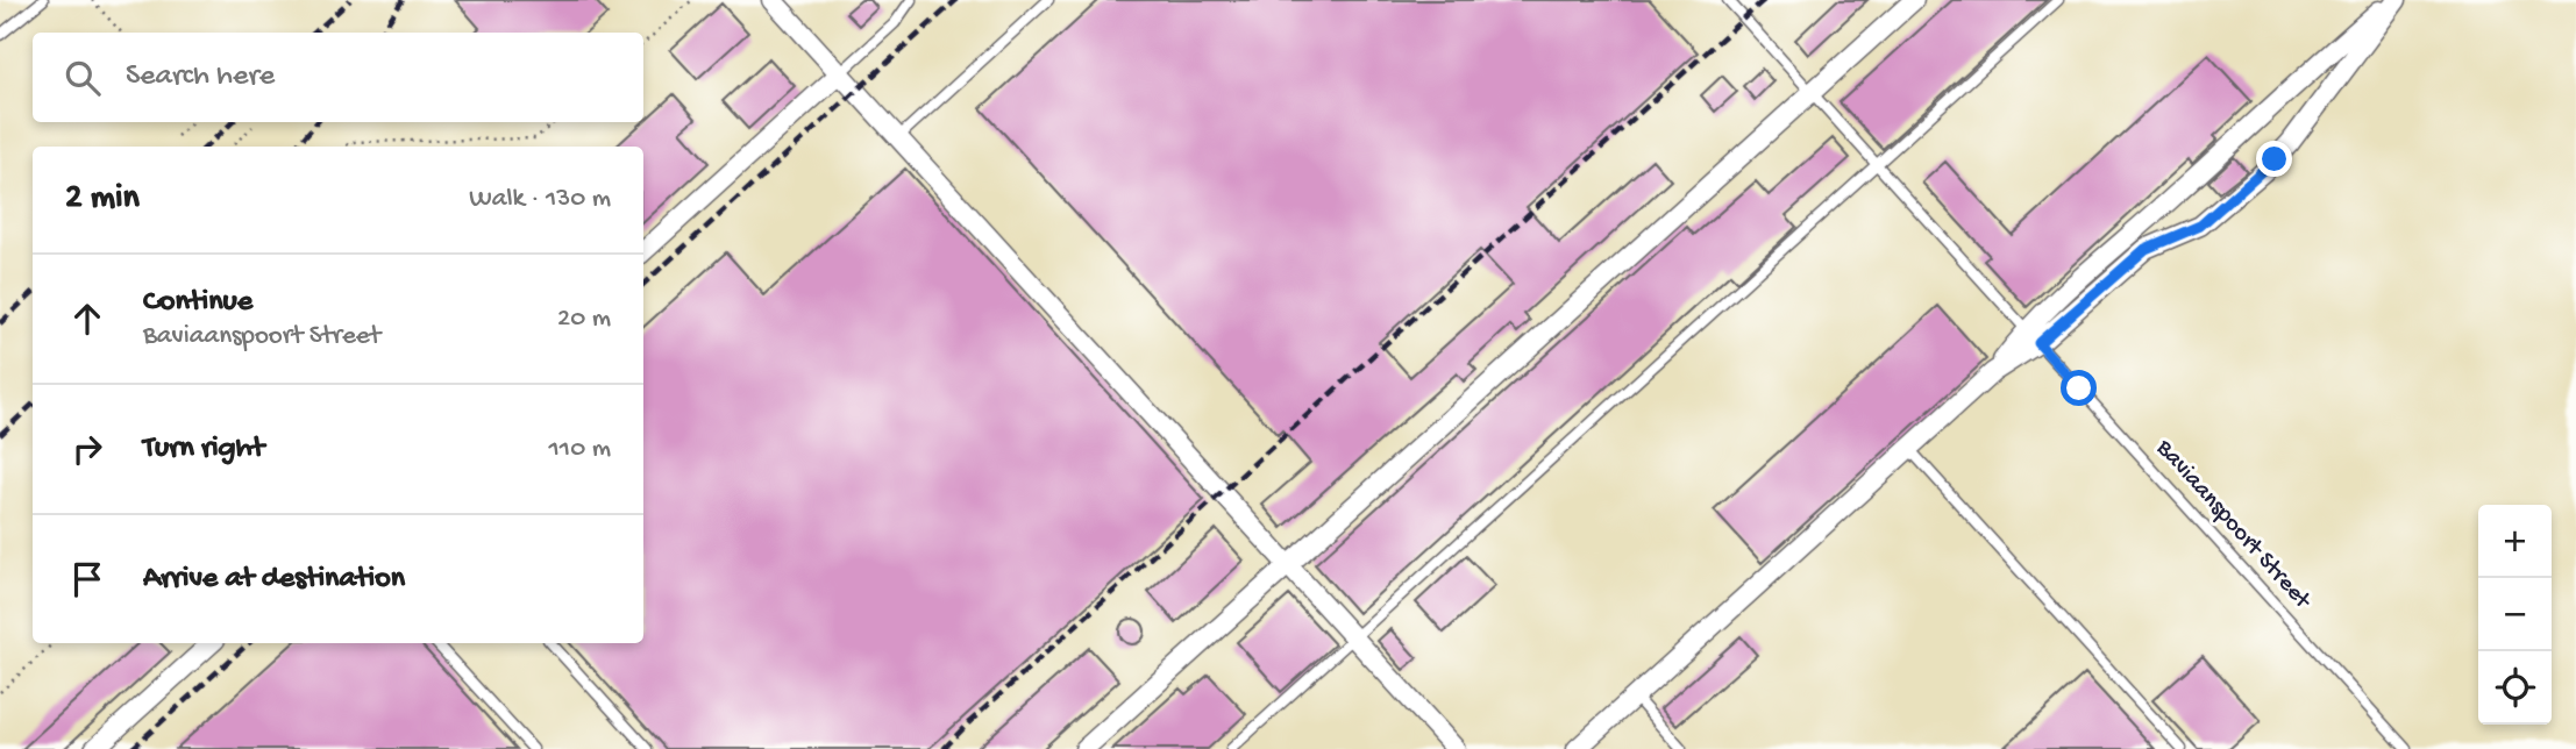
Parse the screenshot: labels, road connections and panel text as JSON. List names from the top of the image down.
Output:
{
  "streets": {
    "lane": ["Baviaanspoort Street"]
  },
  "page": {
    "search": "Search here",
    "heading": ["2 min", "Walk · 130 m"],
    "list": [
      ["Continue", "Baviaanspoort Street", "20 m"],
      ["Turn right", "110 m"],
      "Arrive at destination"
    ],
    "map_buttons": ["+", "−"]
  }
}
